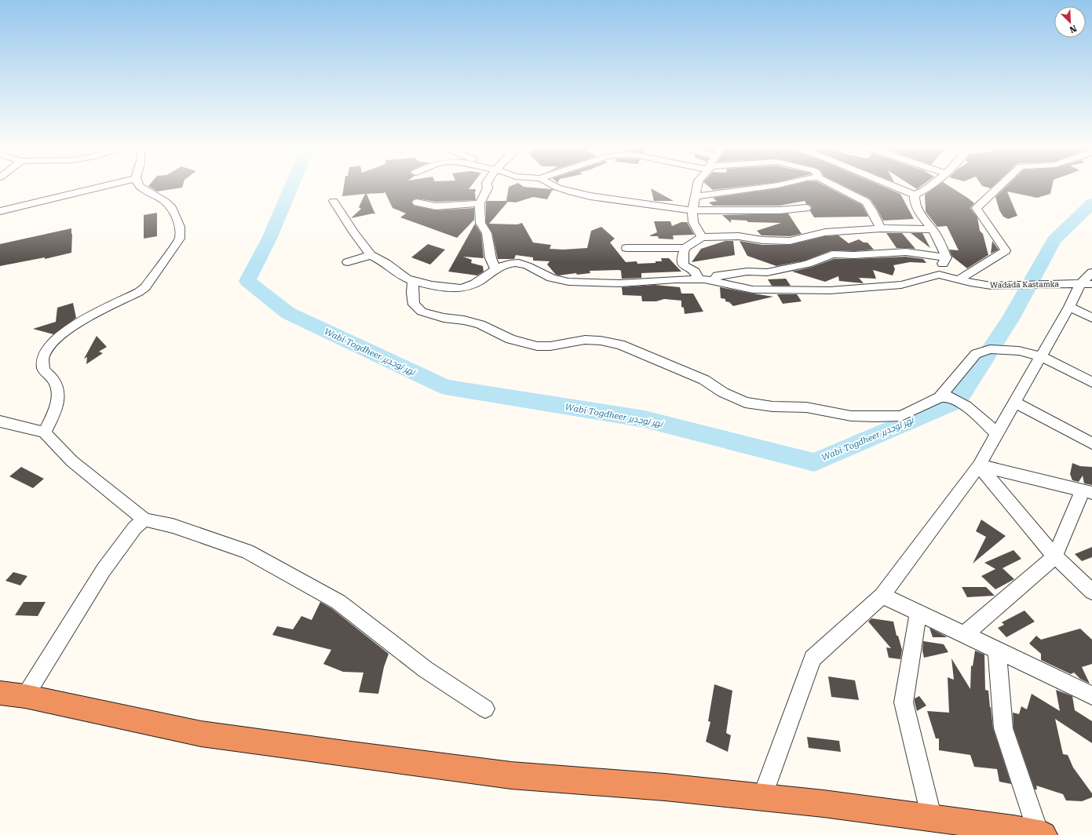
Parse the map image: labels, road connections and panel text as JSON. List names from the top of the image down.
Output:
{
  "streets": {
    "street": ["Wadada Kastamka"]
  },
  "water": ["Wabi Togdheer نهر توجدير"],
  "north": "bottom right"
}
